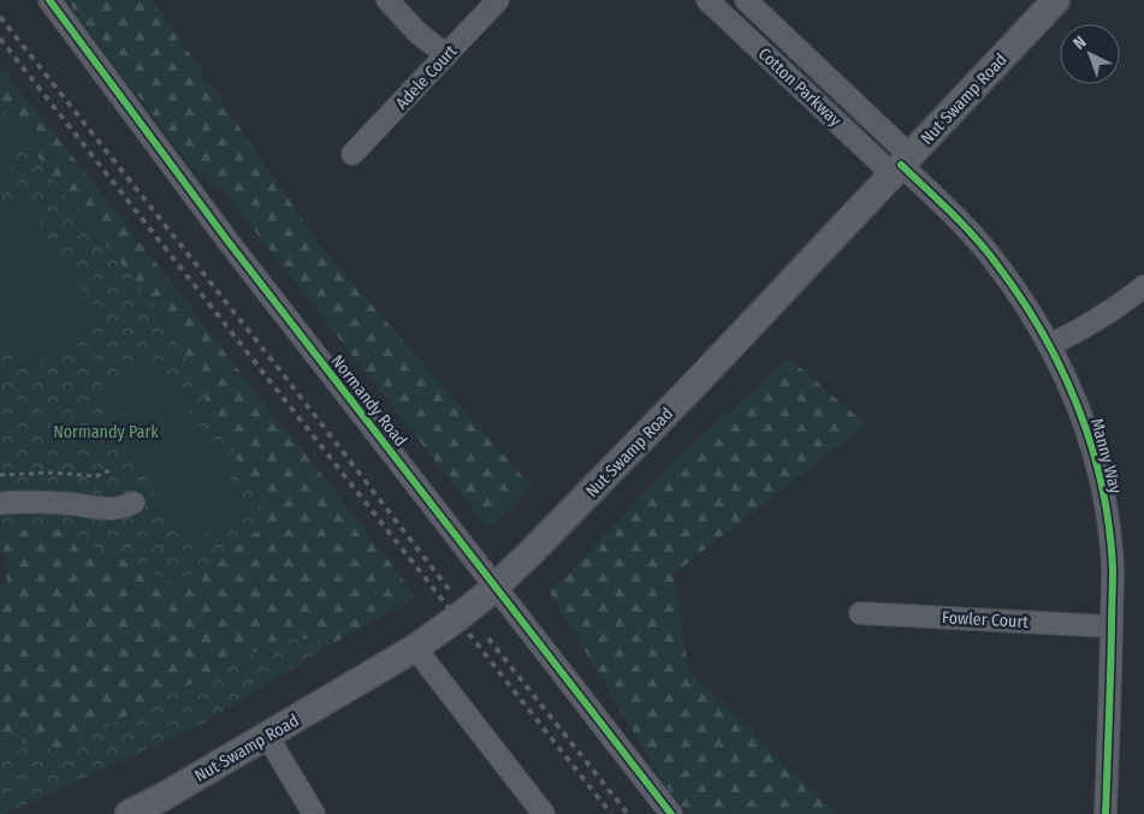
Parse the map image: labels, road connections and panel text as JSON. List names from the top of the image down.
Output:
{
  "streets": {
    "main road": ["Nut Swamp Road"],
    "street": [
      "Adele Court",
      "Cotton Parkway",
      "Normandy Road",
      "Manny Way",
      "Fowler Court"
    ]
  },
  "crossings": [
    ["Cotton Parkway", "Nut Swamp Road"],
    ["Cotton Parkway", "Manny Way"],
    ["Nut Swamp Road", "Normandy Road"],
    ["Nut Swamp Road", "Manny Way"],
    ["Manny Way", "Fowler Court"]
  ],
  "parks": ["Normandy Park"],
  "north": "top left"
}
